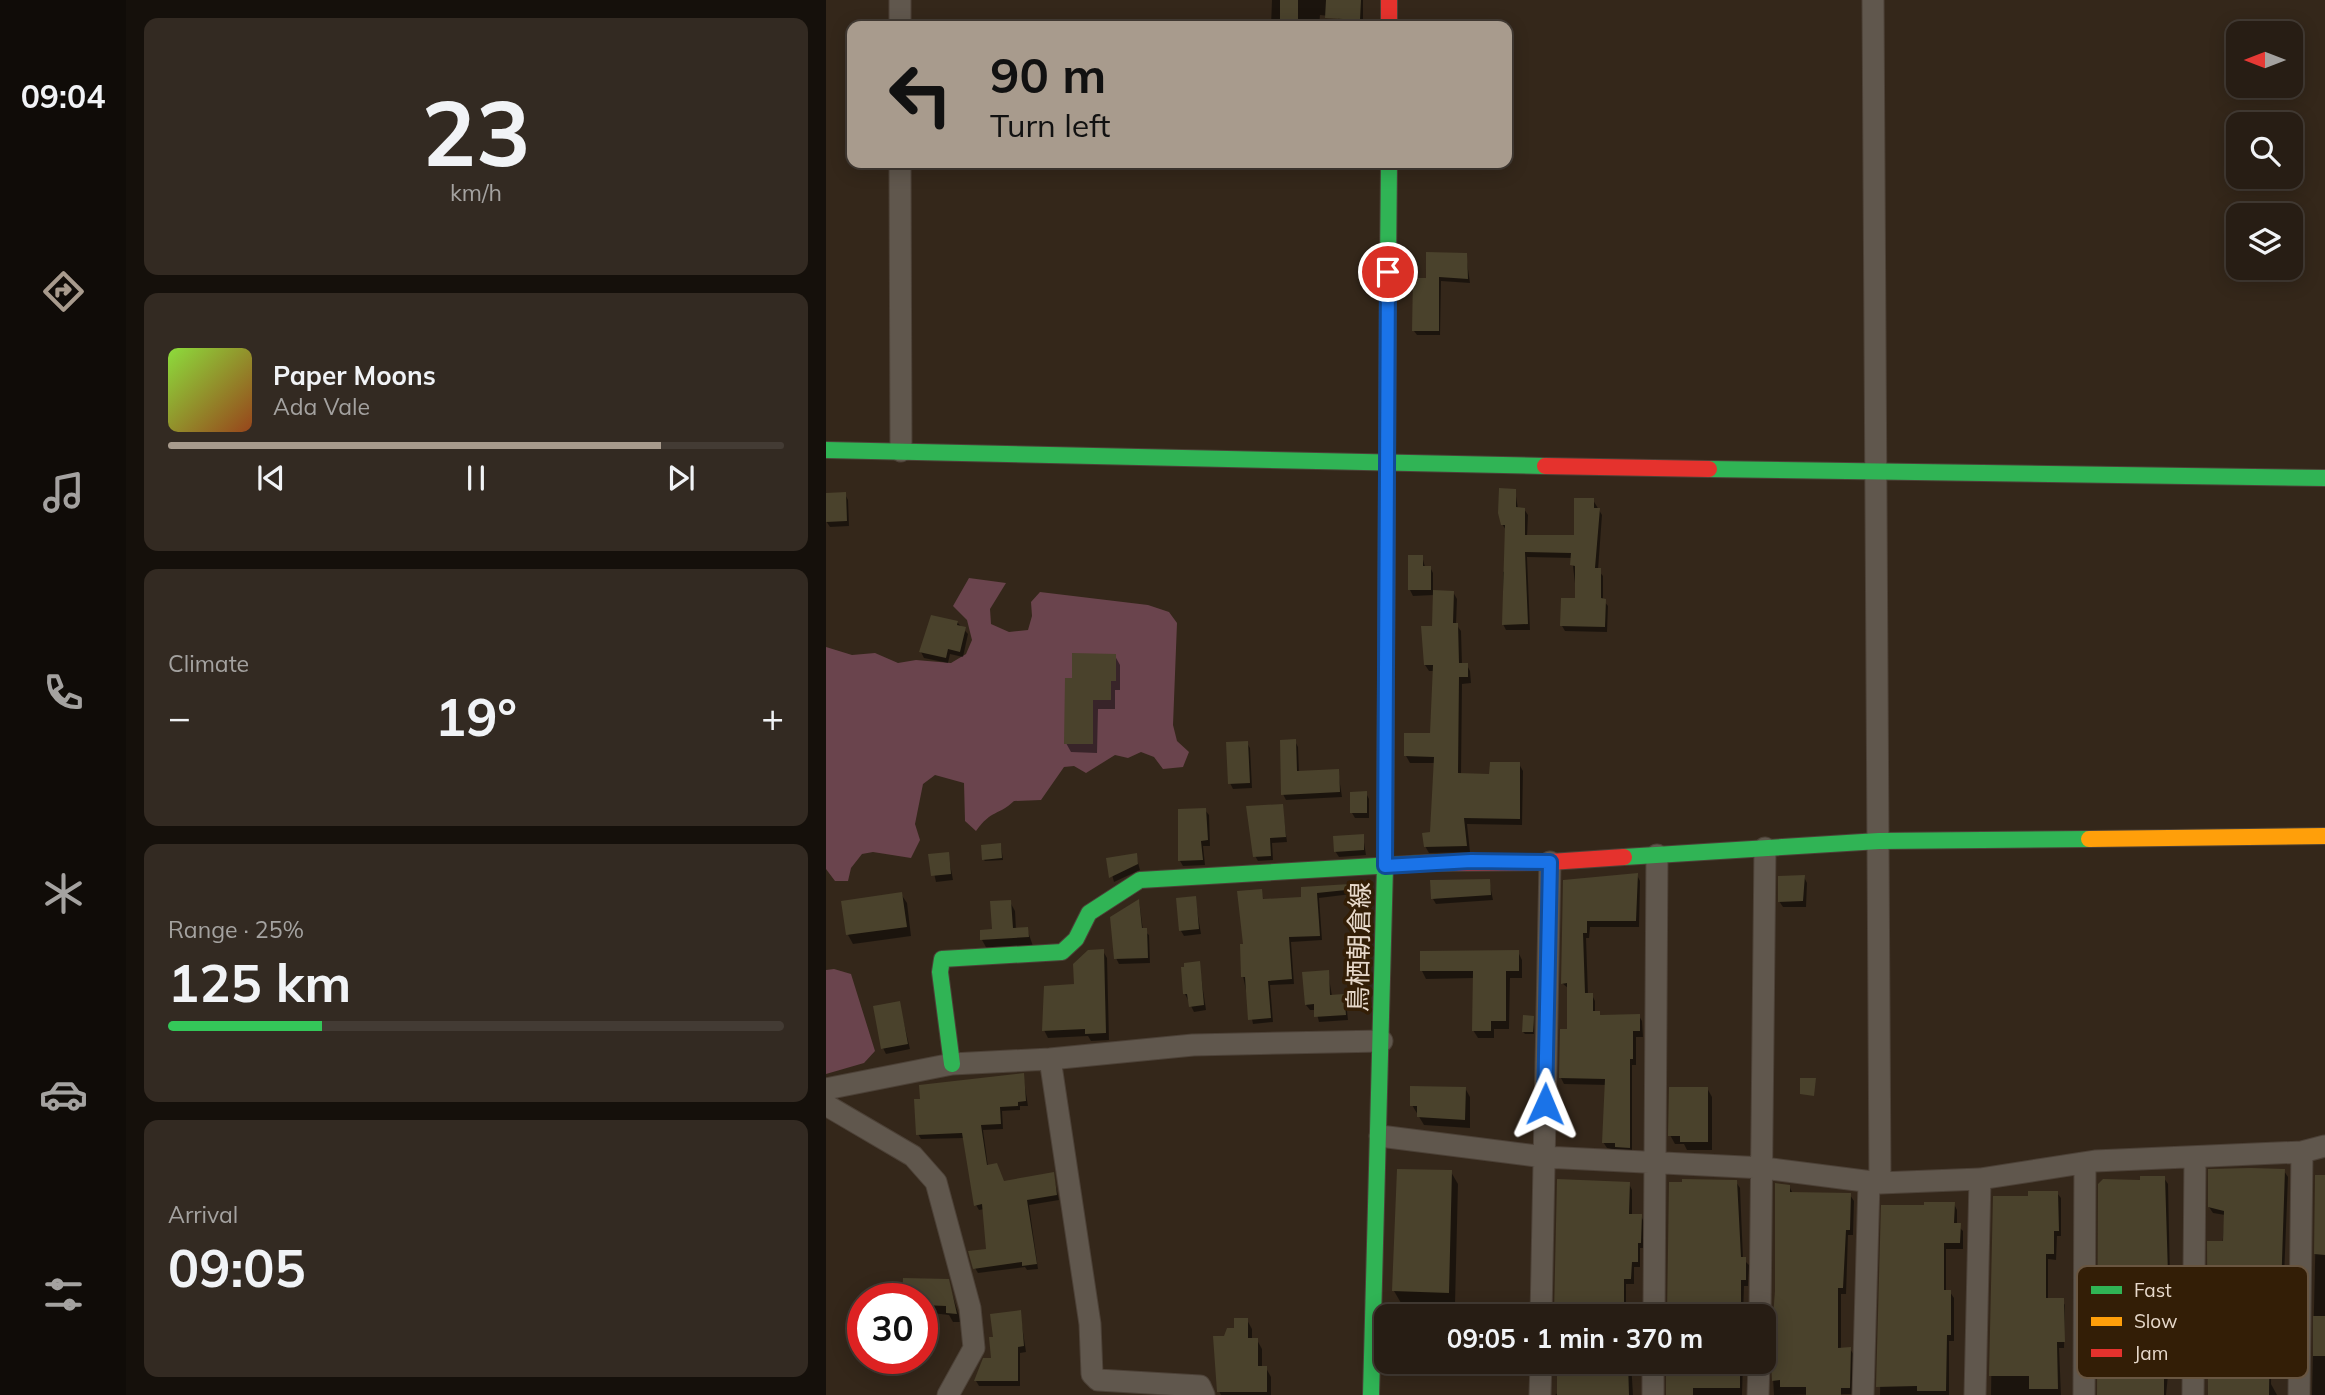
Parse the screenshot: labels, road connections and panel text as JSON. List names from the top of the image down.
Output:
{
  "streets": {
    "street": ["鳥栖朝倉線"]
  },
  "legend": ["Fast", "Slow", "Jam"],
  "north": "left",
  "page": {
    "tabs": "09:04",
    "tile": [
      ["23", "km/h"],
      "Climate",
      ["Range · 25%", "125 km"],
      ["Arrival", "09:05"]
    ],
    "turn": ["90 m", "Turn left"],
    "song": ["Paper Moons", "Ada Vale"],
    "heat": ["−", "19°", "+"],
    "limit": "30",
    "trip": "09:05 · 1 min · 370 m"
  }
}
